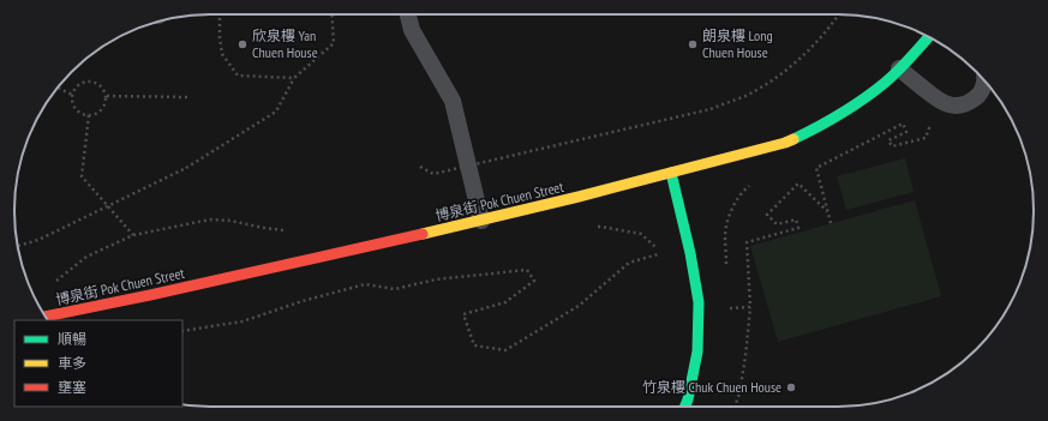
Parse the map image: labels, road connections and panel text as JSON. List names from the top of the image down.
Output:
{
  "streets": {
    "street": ["博泉街 Pok Chuen Street"]
  },
  "places": ["欣泉樓 Yan Chuen House", "朗泉樓 Long Chuen House", "竹泉樓 Chuk Chuen House"],
  "legend": ["順暢", "車多", "壅塞"]
}
